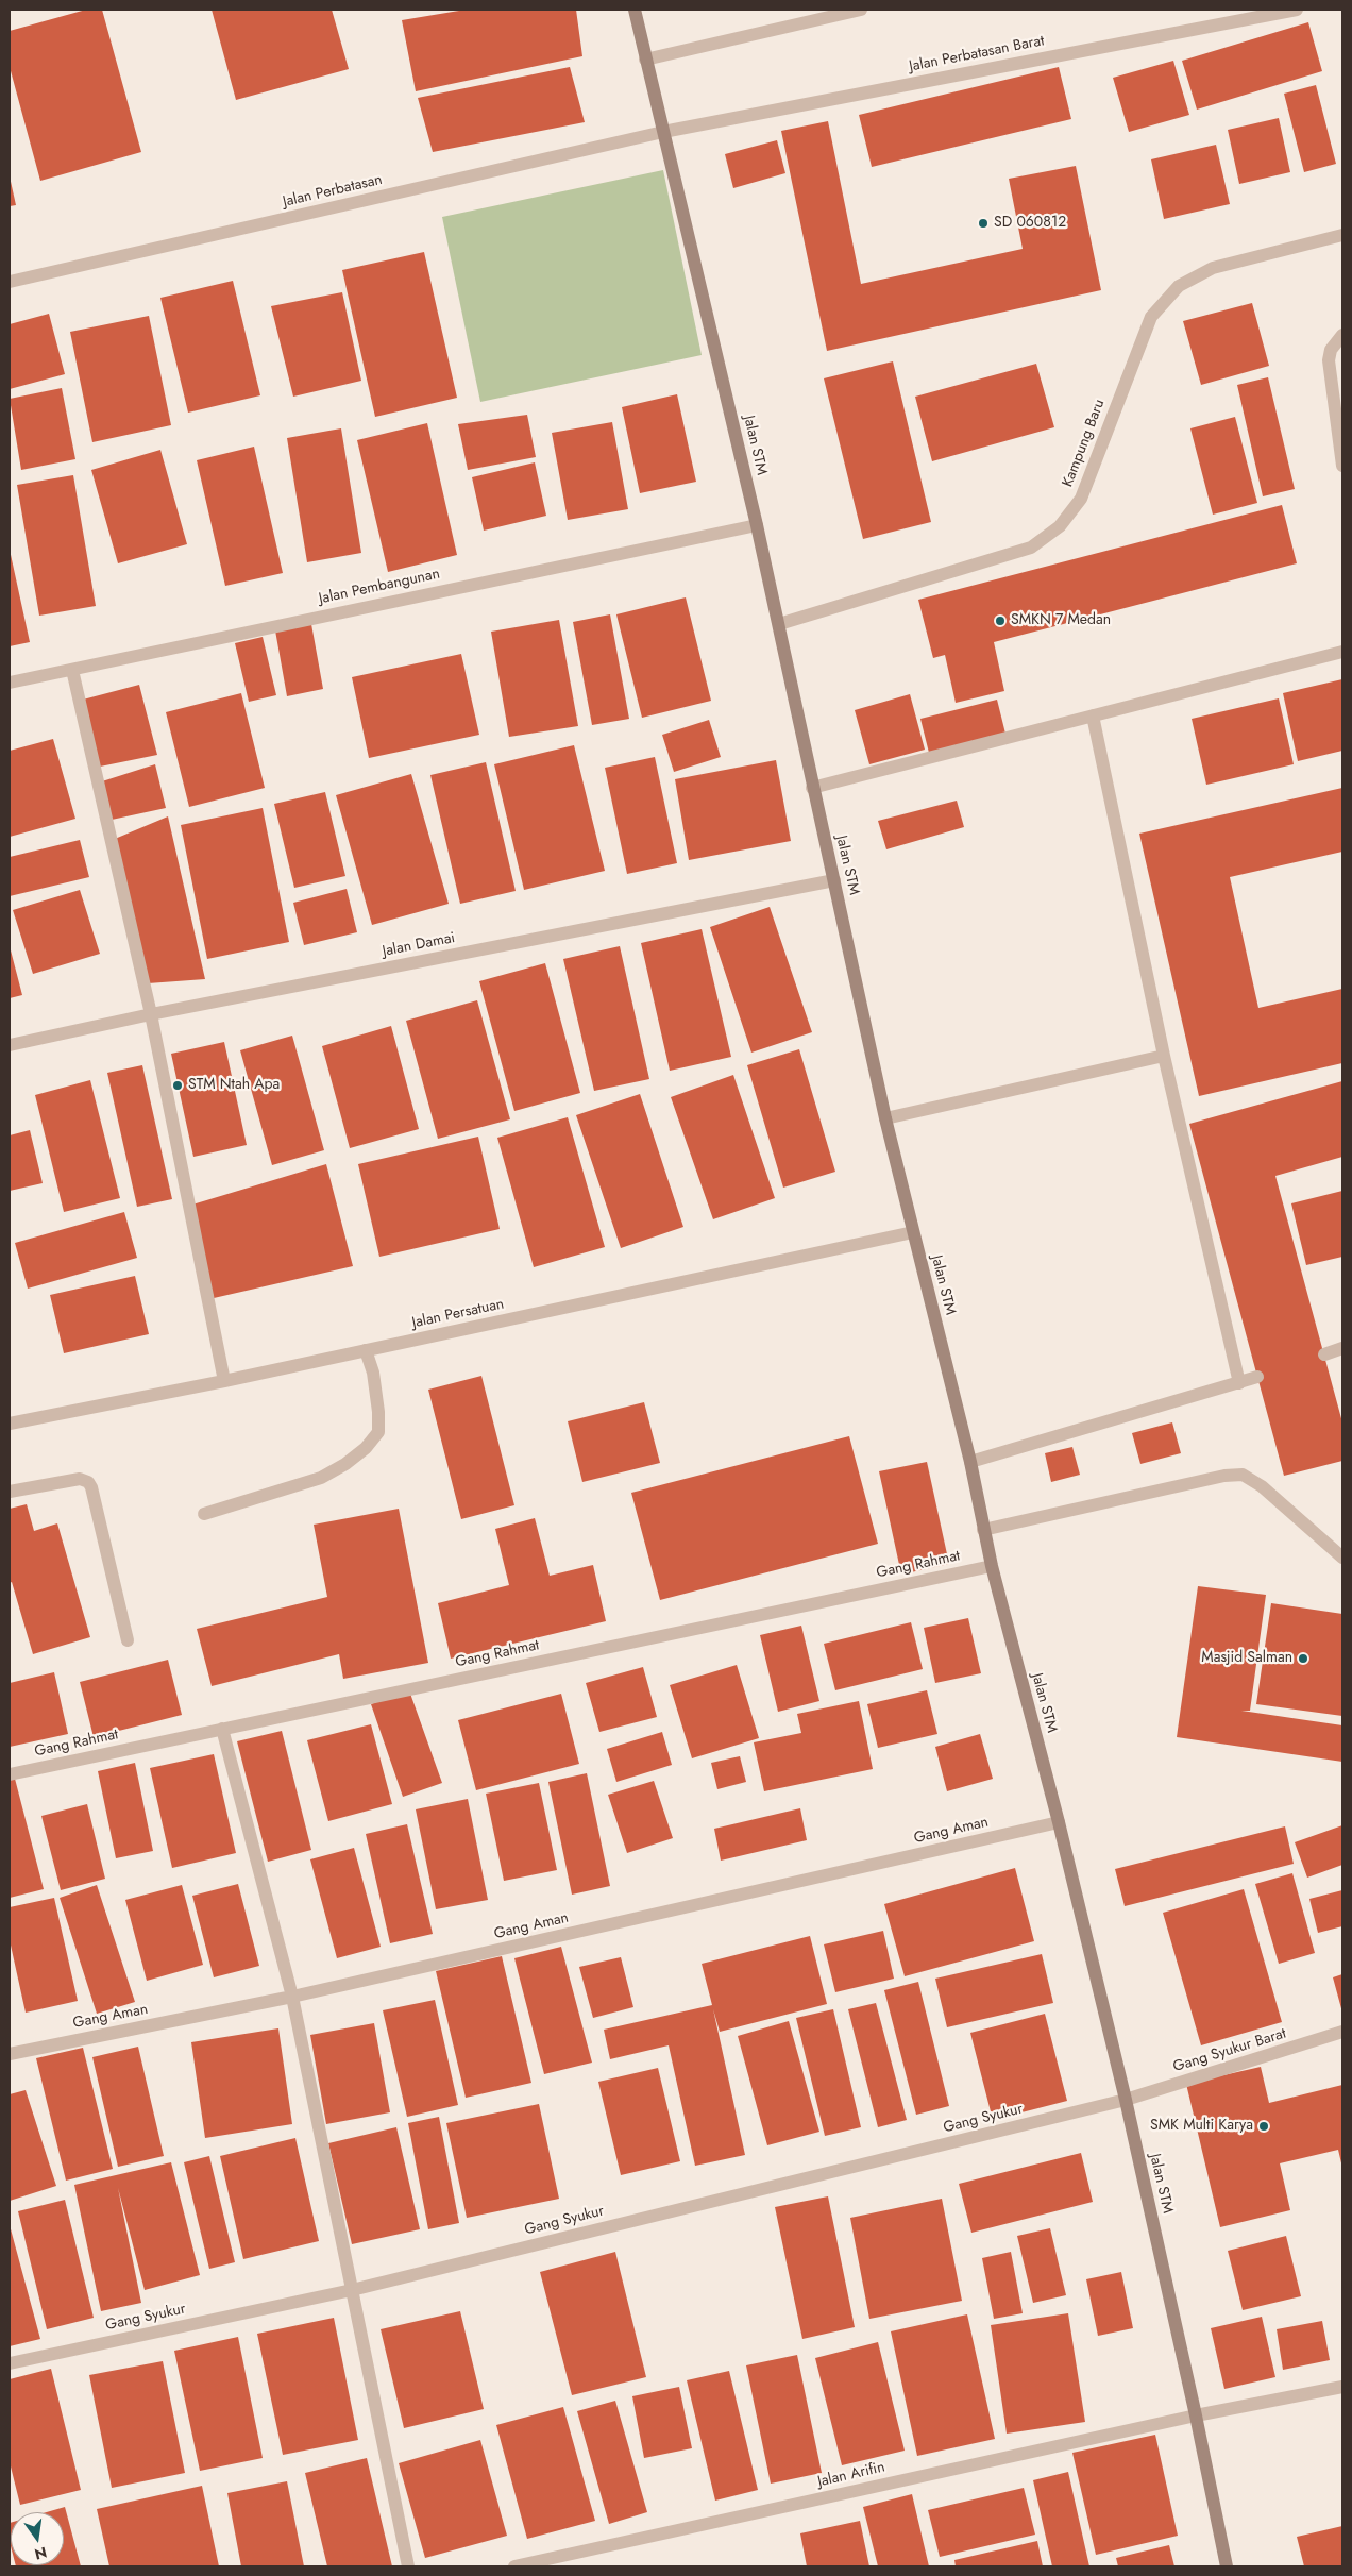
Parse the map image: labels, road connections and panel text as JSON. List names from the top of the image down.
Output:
{
  "streets": {
    "street": [
      "Jalan Perbatasan Barat",
      "Jalan Perbatasan",
      "Kampung Baru",
      "Jalan STM",
      "Jalan Pembangunan",
      "Jalan Damai",
      "Jalan Persatuan",
      "Gang Rahmat",
      "Gang Aman",
      "Gang Syukur Barat",
      "Gang Syukur",
      "Jalan Arifin"
    ]
  },
  "crossings": [
    ["Jalan Perbatasan Barat", "Jalan Perbatasan"],
    ["Jalan Perbatasan Barat", "Jalan STM"],
    ["Jalan Perbatasan", "Jalan STM"],
    ["Kampung Baru", "Jalan STM"],
    ["Jalan STM", "Jalan Pembangunan"],
    ["Jalan STM", "Jalan Damai"],
    ["Jalan STM", "Jalan Persatuan"],
    ["Jalan STM", "Gang Rahmat"],
    ["Jalan STM", "Gang Aman"],
    ["Jalan STM", "Gang Syukur Barat"],
    ["Jalan STM", "Gang Syukur"],
    ["Jalan STM", "Jalan Arifin"],
    ["Gang Syukur Barat", "Gang Syukur"]
  ],
  "places": [
    "SD 060812",
    "SMKN 7 Medan",
    "STM Ntah Apa",
    "Masjid Salman",
    "SMK Multi Karya"
  ],
  "north": "bottom"
}
